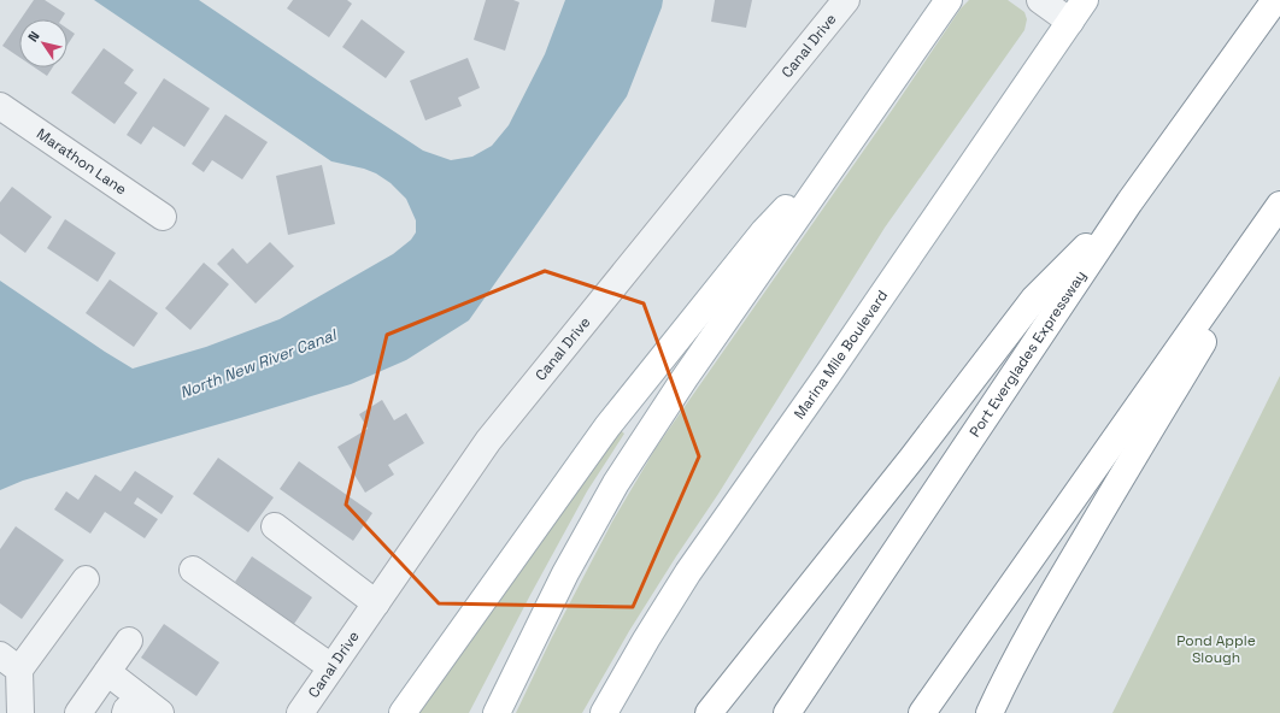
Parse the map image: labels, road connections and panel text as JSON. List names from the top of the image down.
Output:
{
  "streets": {
    "main road": ["Marina Mile Boulevard", "Port Everglades Expressway"],
    "street": ["Canal Drive", "Marathon Lane"]
  },
  "water": ["North New River Canal"],
  "parks": ["Pond Apple Slough"],
  "north": "top left"
}
